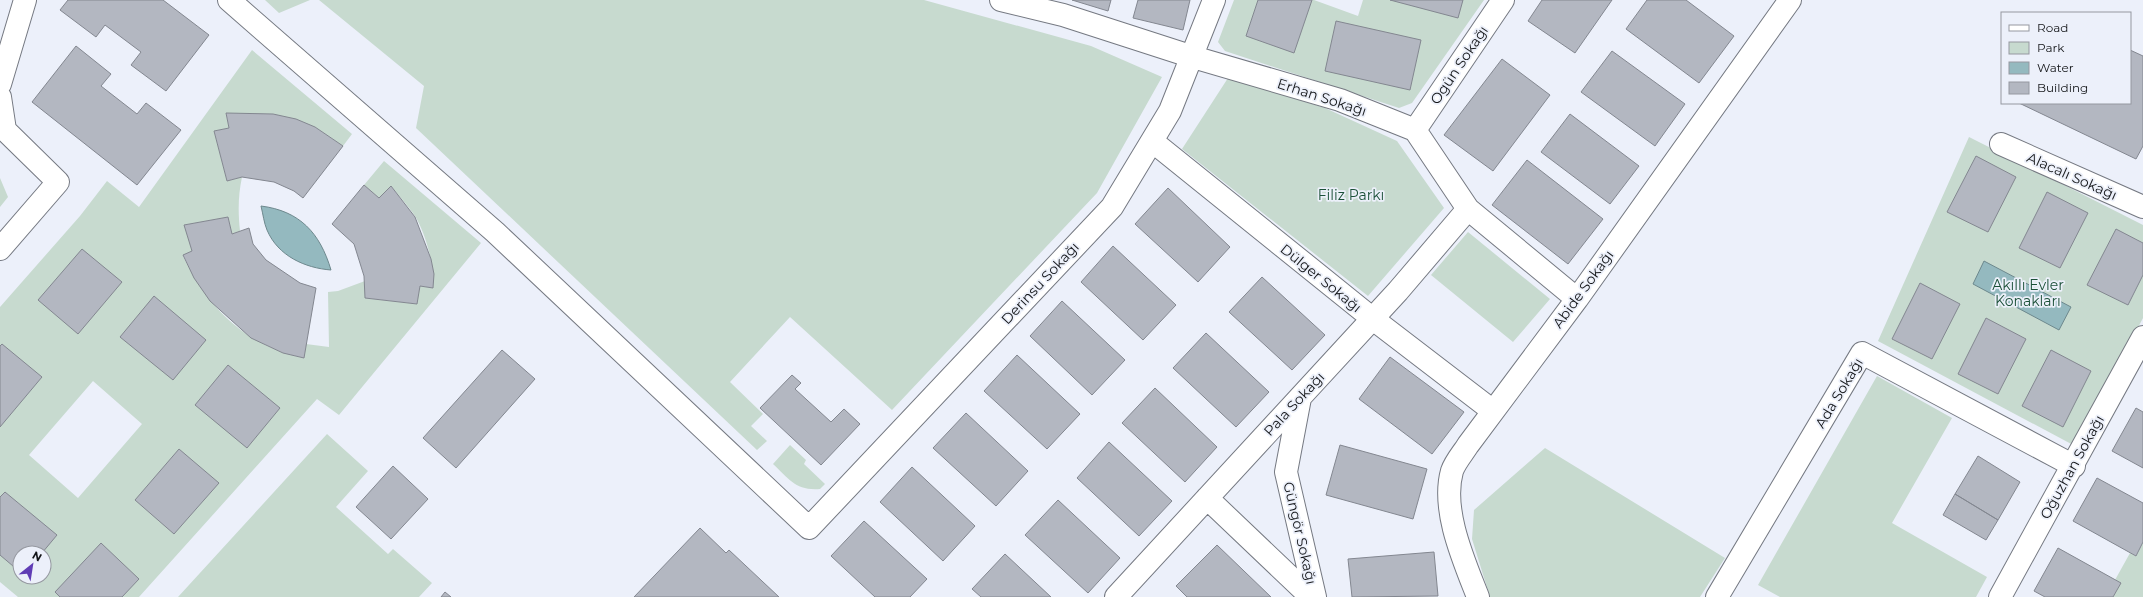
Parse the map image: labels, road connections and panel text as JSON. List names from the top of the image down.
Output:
{
  "streets": {
    "street": [
      "Ogün Sokağı",
      "Erhan Sokağı",
      "Alacalı Sokağı",
      "Dülger Sokağı",
      "Derinsu Sokağı",
      "Abide Sokağı",
      "Ada Sokağı",
      "Pala Sokağı",
      "Oğuzhan Sokağı",
      "Güngör Sokağı"
    ]
  },
  "crossings": [
    ["Ogün Sokağı", "Erhan Sokağı"],
    ["Erhan Sokağı", "Derinsu Sokağı"],
    ["Dülger Sokağı", "Derinsu Sokağı"],
    ["Dülger Sokağı", "Abide Sokağı"],
    ["Dülger Sokağı", "Pala Sokağı"],
    ["Ada Sokağı", "Oğuzhan Sokağı"],
    ["Pala Sokağı", "Güngör Sokağı"]
  ],
  "parks": ["Filiz Parkı", "Akıllı Evler Konakları"],
  "legend": [
    "Road",
    "Park",
    "Water",
    "Building"
  ],
  "north": "top right"
}
